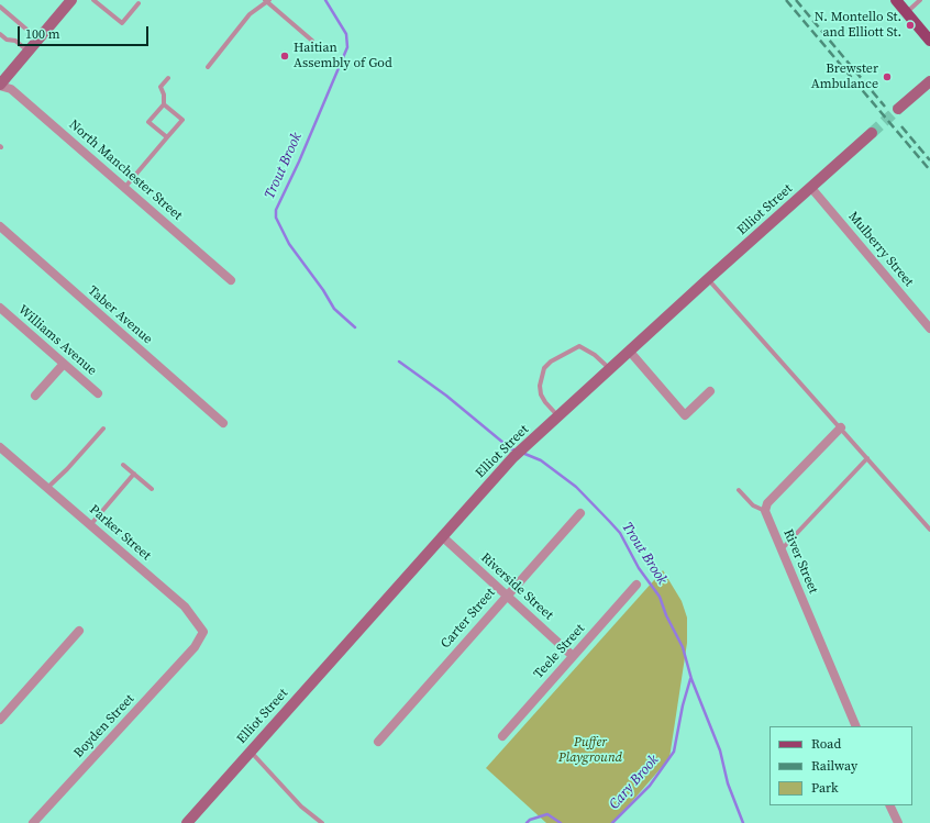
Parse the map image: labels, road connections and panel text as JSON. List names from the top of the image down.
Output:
{
  "streets": {
    "street": [
      "North Manchester Street",
      "Elliot Street",
      "Mulberry Street",
      "Taber Avenue",
      "Williams Avenue",
      "Parker Street",
      "River Street",
      "Riverside Street",
      "Carter Street",
      "Teele Street",
      "Boyden Street"
    ]
  },
  "crossings": [
    ["Elliot Street", "Mulberry Street"],
    ["Elliot Street", "Riverside Street"],
    ["Parker Street", "Boyden Street"],
    ["Riverside Street", "Carter Street"],
    ["Riverside Street", "Teele Street"]
  ],
  "water": ["Trout Brook", "Cary Brook"],
  "parks": ["Puffer Playground"],
  "places": ["N. Montello St. and Elliott St.", "Haitian Assembly of God", "Brewster Ambulance"],
  "legend": ["Road", "Railway", "Park"],
  "scale_bar": "100 m"
}
